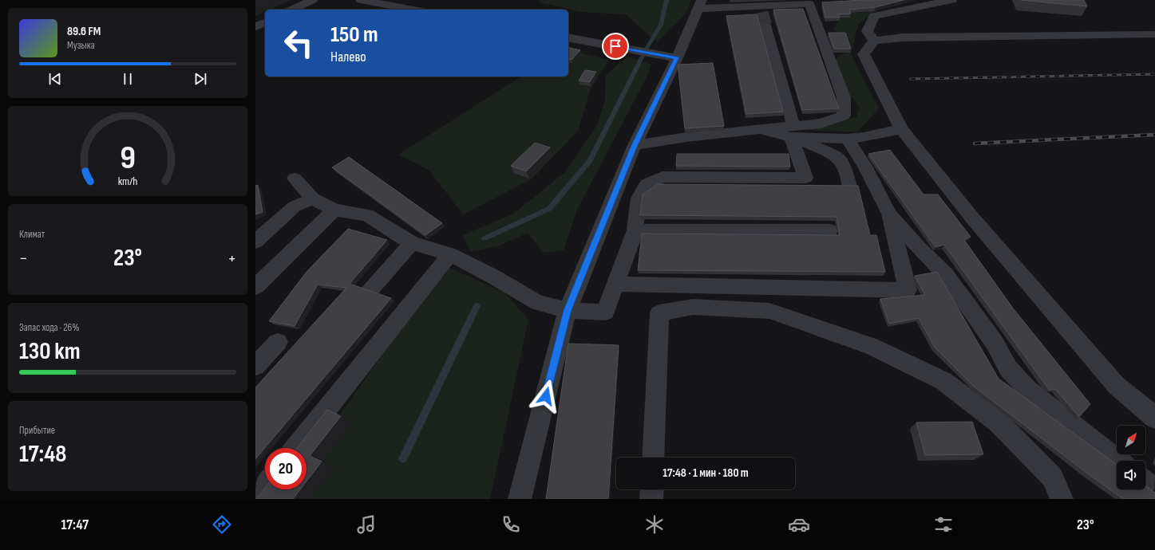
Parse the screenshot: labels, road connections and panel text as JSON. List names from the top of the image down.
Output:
{
  "north": "top right",
  "page": {
    "turn": ["150 m", "Налево"],
    "song": ["89.6 FM", "Музыка"],
    "tile": [
      "Климат",
      ["Запас хода · 26%", "130 km"],
      ["Прибытие", "17:48"]
    ],
    "heat": ["−", "23°", "+"],
    "limit": "20",
    "trip": "17:48 · 1 мин · 180 m",
    "tabs": ["17:47", "23°"],
    "gauge": ["9", "km/h"]
  }
}
